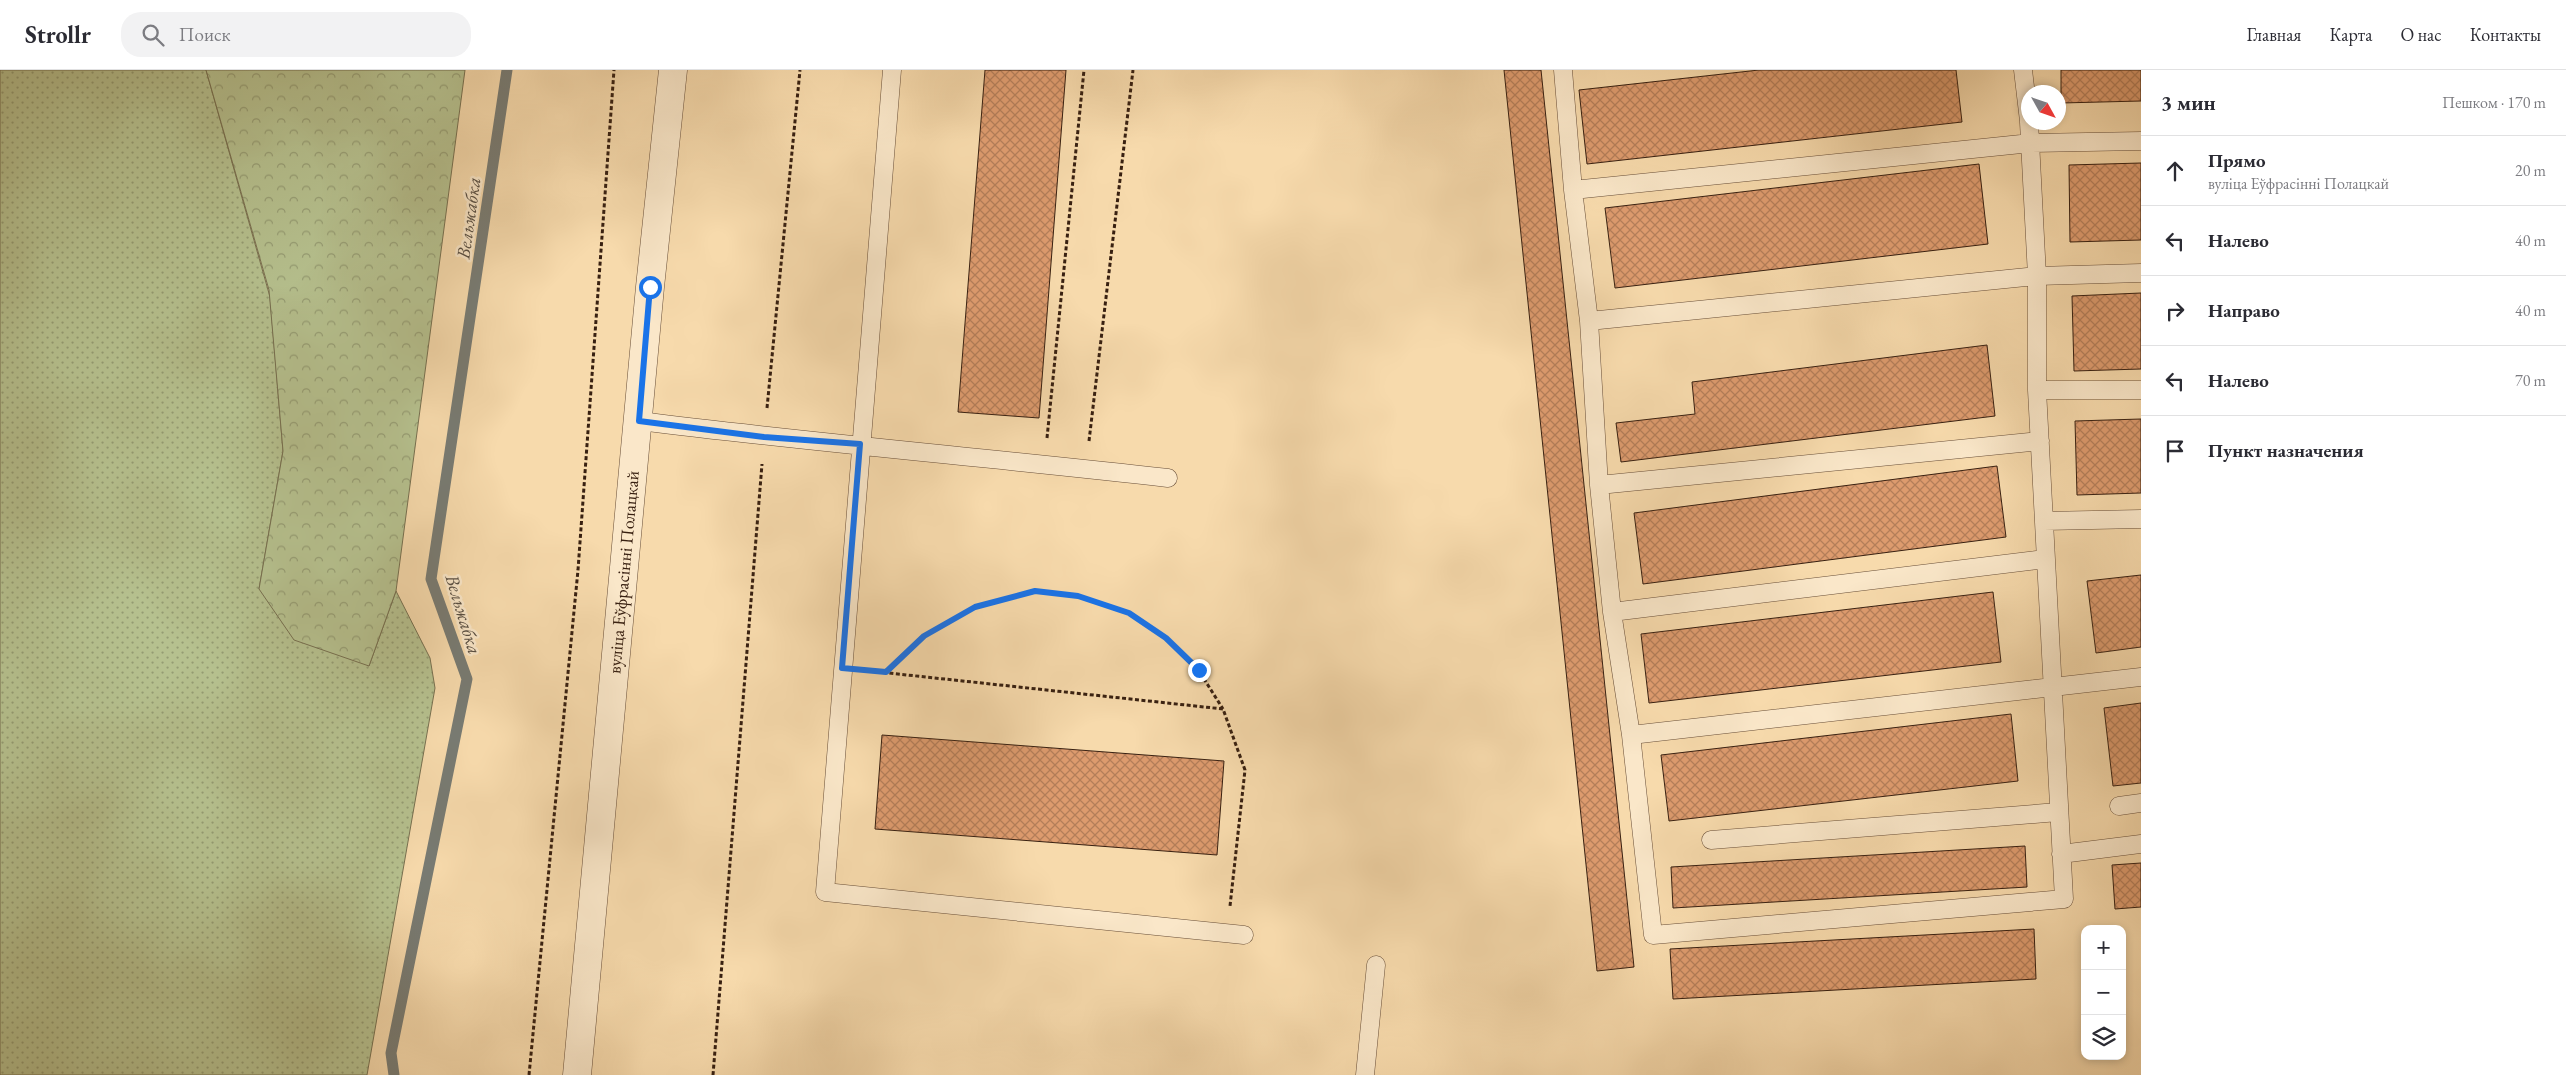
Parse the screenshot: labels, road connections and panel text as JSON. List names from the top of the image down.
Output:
{
  "streets": {
    "street": ["вуліца Еўфрасінні Полацкай"]
  },
  "water": ["Вельжабка"],
  "north": "bottom right",
  "page": {
    "header": "Strollr",
    "search": "Поиск",
    "nav": [
      "Главная",
      "Карта",
      "О нас",
      "Контакты"
    ],
    "heading": ["3 мин", "Пешком · 170 m"],
    "list": [
      ["Прямо", "вуліца Еўфрасінні Полацкай", "20 m"],
      ["Налево", "40 m"],
      ["Направо", "40 m"],
      ["Налево", "70 m"],
      "Пункт назначения"
    ],
    "map_buttons": ["+", "−"]
  }
}
